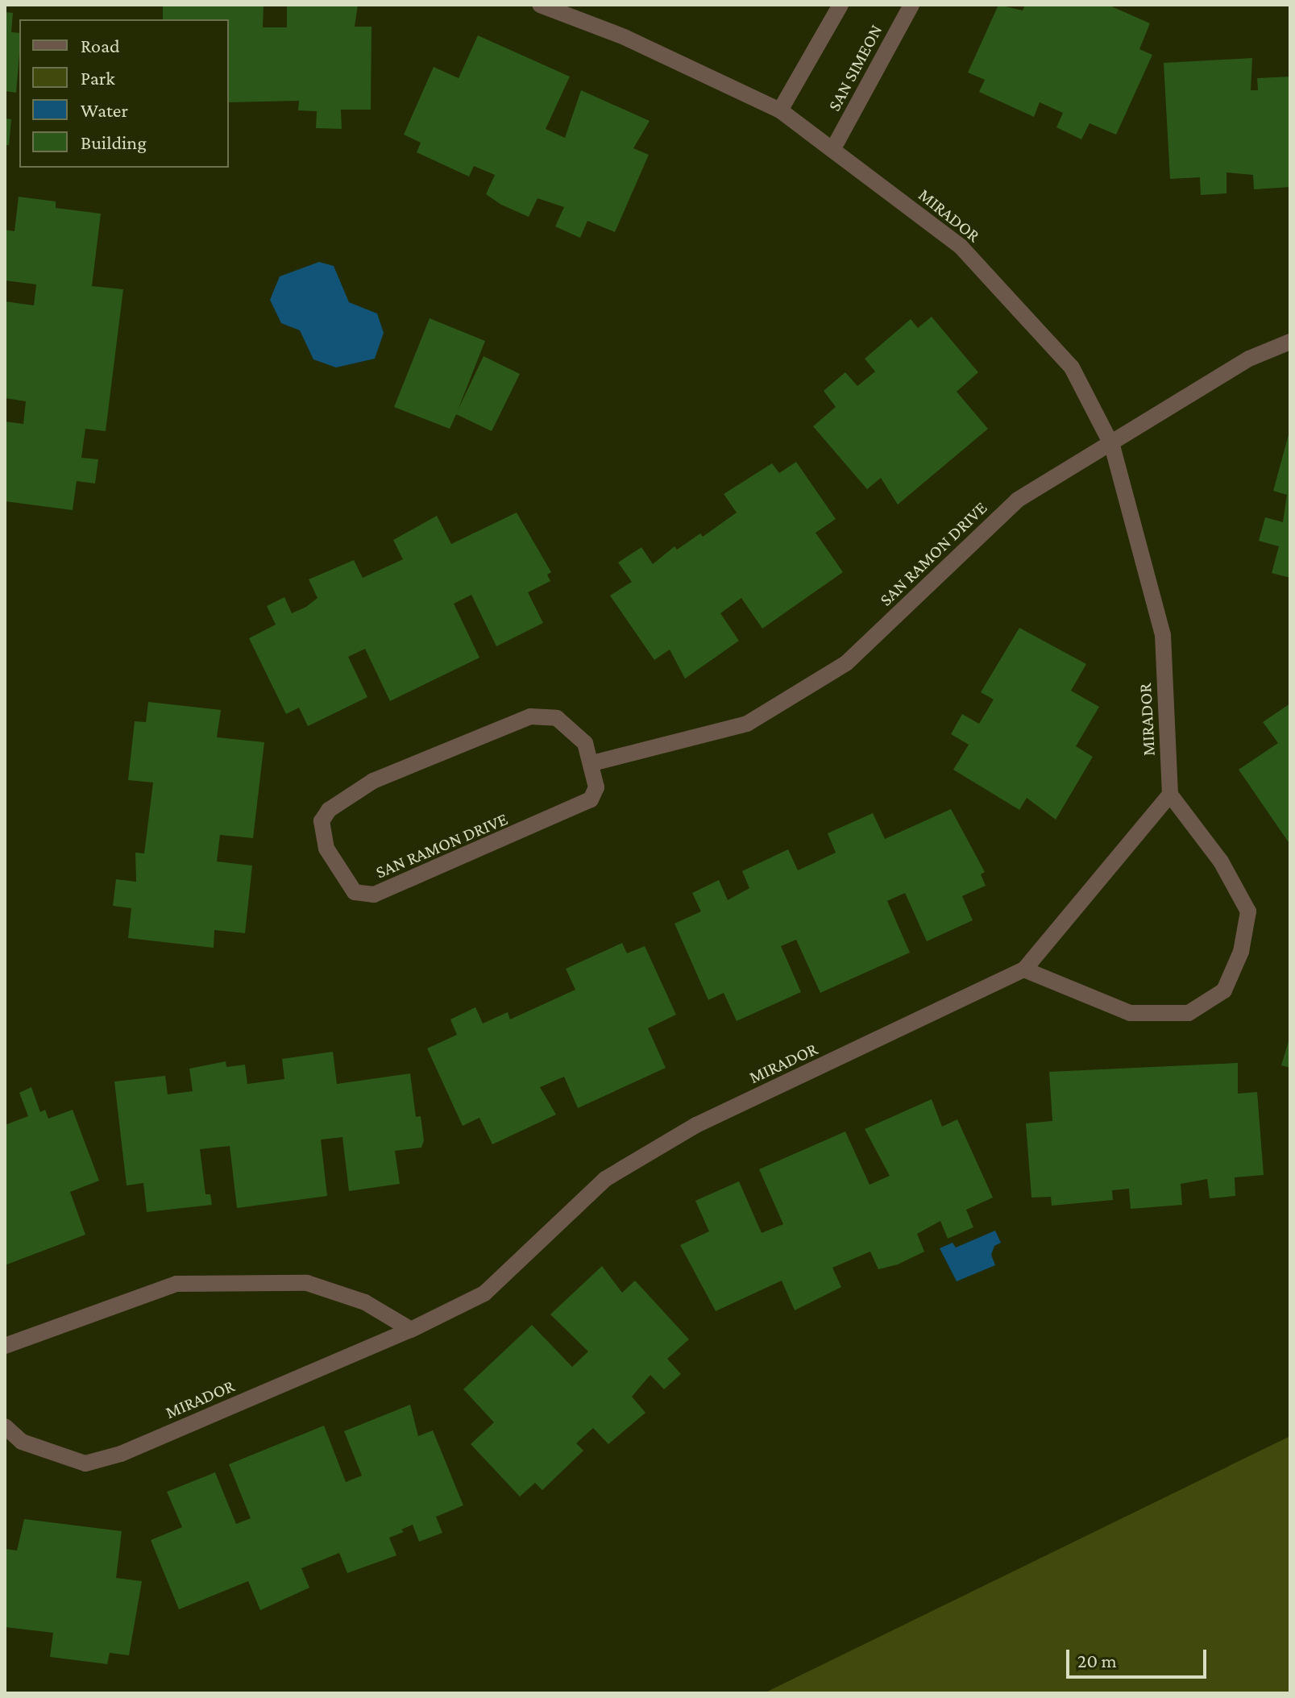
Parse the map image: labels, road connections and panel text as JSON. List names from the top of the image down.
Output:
{
  "streets": {
    "street": ["SAN SIMEON", "MIRADOR", "SAN RAMON DRIVE"]
  },
  "crossings": [
    ["SAN SIMEON", "MIRADOR"],
    ["MIRADOR", "SAN RAMON DRIVE"]
  ],
  "legend": [
    "Road",
    "Park",
    "Water",
    "Building"
  ],
  "scale_bar": "20 m"
}
